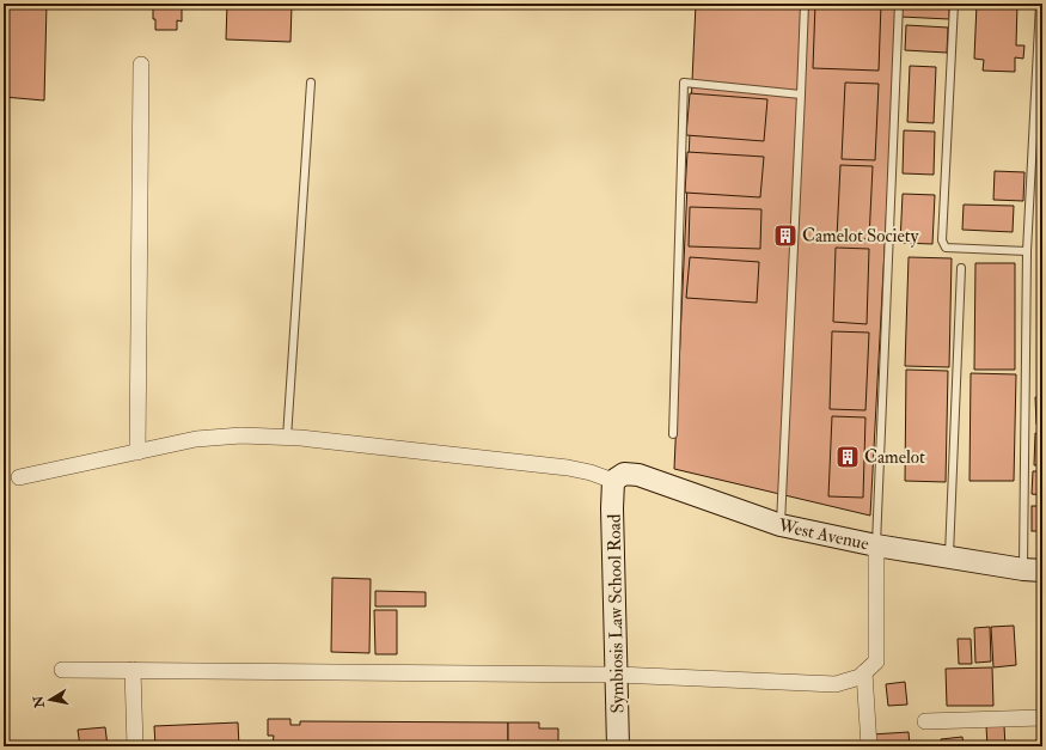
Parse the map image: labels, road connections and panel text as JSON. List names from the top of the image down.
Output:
{
  "streets": {
    "street": ["West Avenue", "Symbiosis Law School Road"]
  },
  "crossings": [
    ["West Avenue", "Symbiosis Law School Road"]
  ],
  "places": {
    "building": ["Camelot Society", "Camelot"]
  },
  "north": "left"
}
